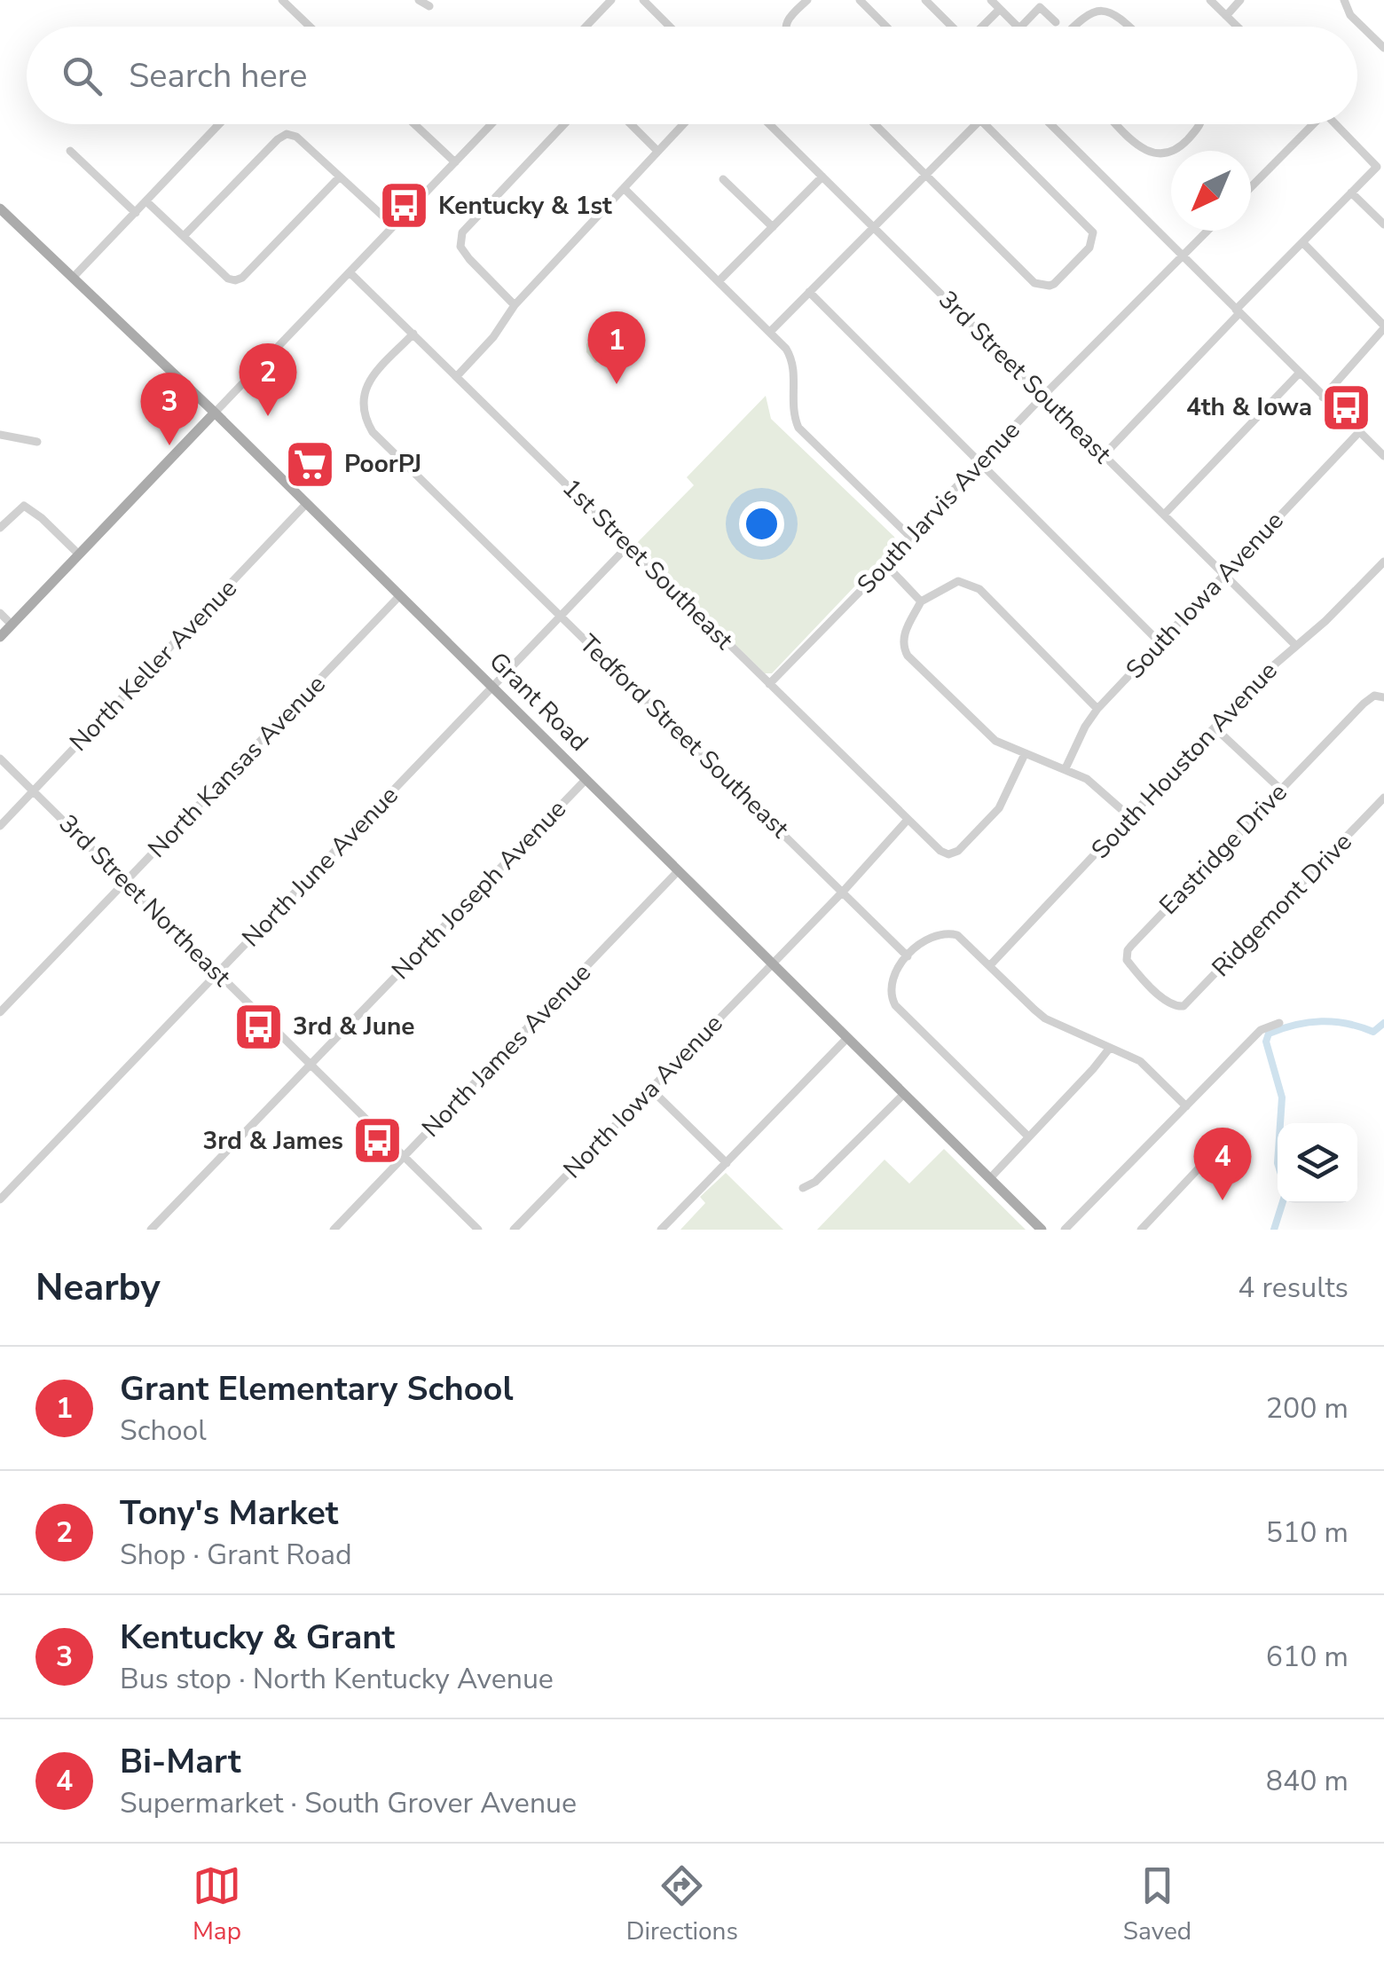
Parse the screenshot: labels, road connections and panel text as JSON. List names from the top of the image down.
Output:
{
  "streets": {
    "main road": ["Grant Road"],
    "street": [
      "3rd Street Southeast",
      "South Jarvis Avenue",
      "1st Street Southeast",
      "South Iowa Avenue",
      "North Keller Avenue",
      "Tedford Street Southeast",
      "South Houston Avenue",
      "North Kansas Avenue",
      "Eastridge Drive",
      "North June Avenue",
      "North Joseph Avenue",
      "3rd Street Northeast",
      "Ridgemont Drive",
      "North James Avenue",
      "North Iowa Avenue"
    ]
  },
  "crossings": [
    ["3rd Street Southeast", "South Jarvis Avenue"],
    ["3rd Street Southeast", "South Iowa Avenue"],
    ["3rd Street Southeast", "South Houston Avenue"],
    ["South Jarvis Avenue", "1st Street Southeast"],
    ["1st Street Southeast", "Tedford Street Southeast"],
    ["1st Street Southeast", "North June Avenue"],
    ["North Keller Avenue", "Grant Road"],
    ["North Keller Avenue", "3rd Street Northeast"],
    ["Grant Road", "North Kansas Avenue"],
    ["Grant Road", "North June Avenue"],
    ["Grant Road", "North Joseph Avenue"],
    ["Grant Road", "North James Avenue"],
    ["Grant Road", "North Iowa Avenue"],
    ["Tedford Street Southeast", "North June Avenue"],
    ["North Kansas Avenue", "3rd Street Northeast"],
    ["Eastridge Drive", "Ridgemont Drive"],
    ["North June Avenue", "3rd Street Northeast"],
    ["North Joseph Avenue", "3rd Street Northeast"],
    ["3rd Street Northeast", "North James Avenue"]
  ],
  "places": {
    "bus stop": [
      "Kentucky & 1st",
      "4th & Iowa",
      "3rd & June",
      "3rd & James"
    ],
    "supermarket": ["PoorPJ"]
  },
  "north": "bottom left",
  "page": {
    "search": "Search here",
    "pins": [
      "1",
      "2",
      "3",
      "4"
    ],
    "heading": ["Nearby", "4 results"],
    "list": [
      {
        "mark": "1",
        "name": "Grant Elementary School",
        "note": "School",
        "value": "200 m"
      },
      {
        "mark": "2",
        "name": "Tony's Market",
        "note": "Shop · Grant Road",
        "value": "510 m"
      },
      {
        "mark": "3",
        "name": "Kentucky & Grant",
        "note": "Bus stop · North Kentucky Avenue",
        "value": "610 m"
      },
      {
        "mark": "4",
        "name": "Bi-Mart",
        "note": "Supermarket · South Grover Avenue",
        "value": "840 m"
      }
    ],
    "nav": ["Map", "Directions", "Saved"]
  }
}
